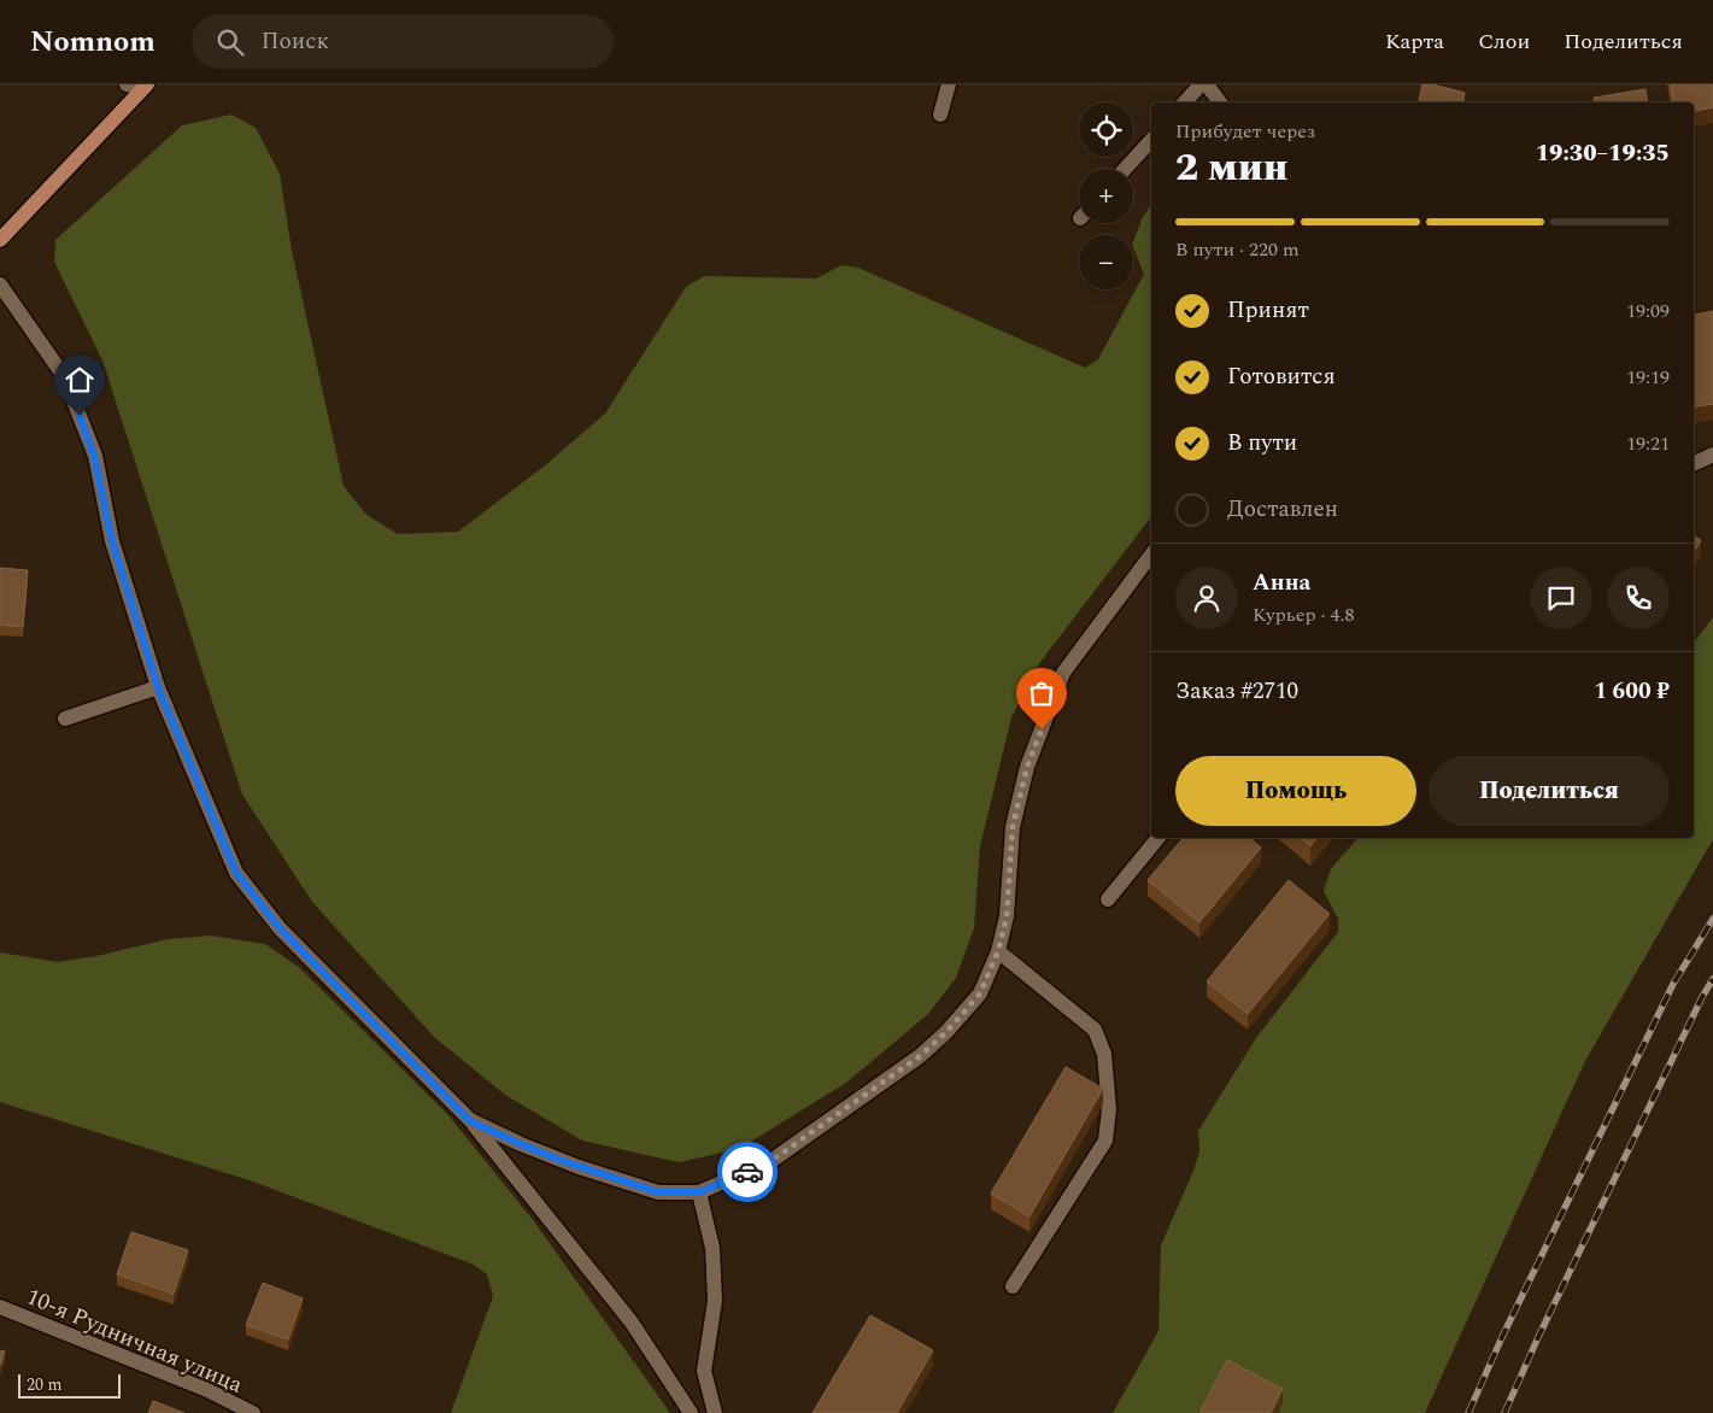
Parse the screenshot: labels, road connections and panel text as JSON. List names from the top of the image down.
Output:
{
  "streets": {
    "street": ["10-я Рудничная улица"]
  },
  "scale_bar": "20 m",
  "page": {
    "header": "Nomnom",
    "search": "Поиск",
    "nav": ["Карта", "Слои", "Поделиться"],
    "map_buttons": ["+", "−"],
    "heading": ["2 мин", "Прибудет через", "19:30–19:35"],
    "panel": [
      "Анна",
      "Курьер · 4.8",
      "Заказ #2710",
      "1 600 ₽"
    ],
    "bar": "В пути · 220 m",
    "list": [
      ["Принят", "19:09"],
      ["Готовится", "19:19"],
      ["В пути", "19:21"],
      "Доставлен"
    ],
    "buttons": ["Помощь", "Поделиться"],
    "scale": "20 m"
  }
}
